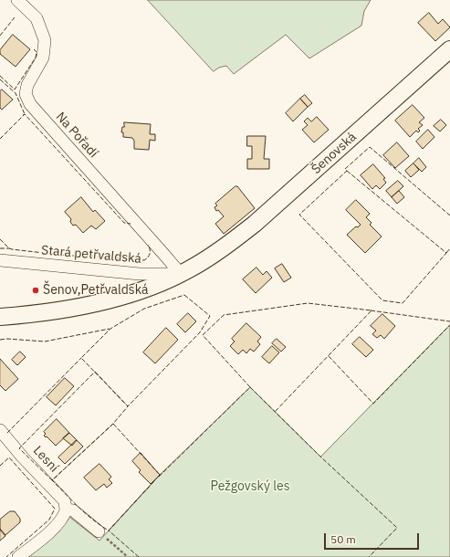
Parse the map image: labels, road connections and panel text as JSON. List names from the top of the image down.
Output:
{
  "streets": {
    "main road": ["Šenovská"],
    "street": ["Na Pořadí", "Stará petřvaldská", "Lesní"]
  },
  "crossings": [
    ["Na Pořadí", "Šenovská"],
    ["Na Pořadí", "Stará petřvaldská"],
    ["Šenovská", "Stará petřvaldská"]
  ],
  "parks": ["Pežgovský les"],
  "places": ["Šenov,Petřvaldská"],
  "scale_bar": "50 m"
}
